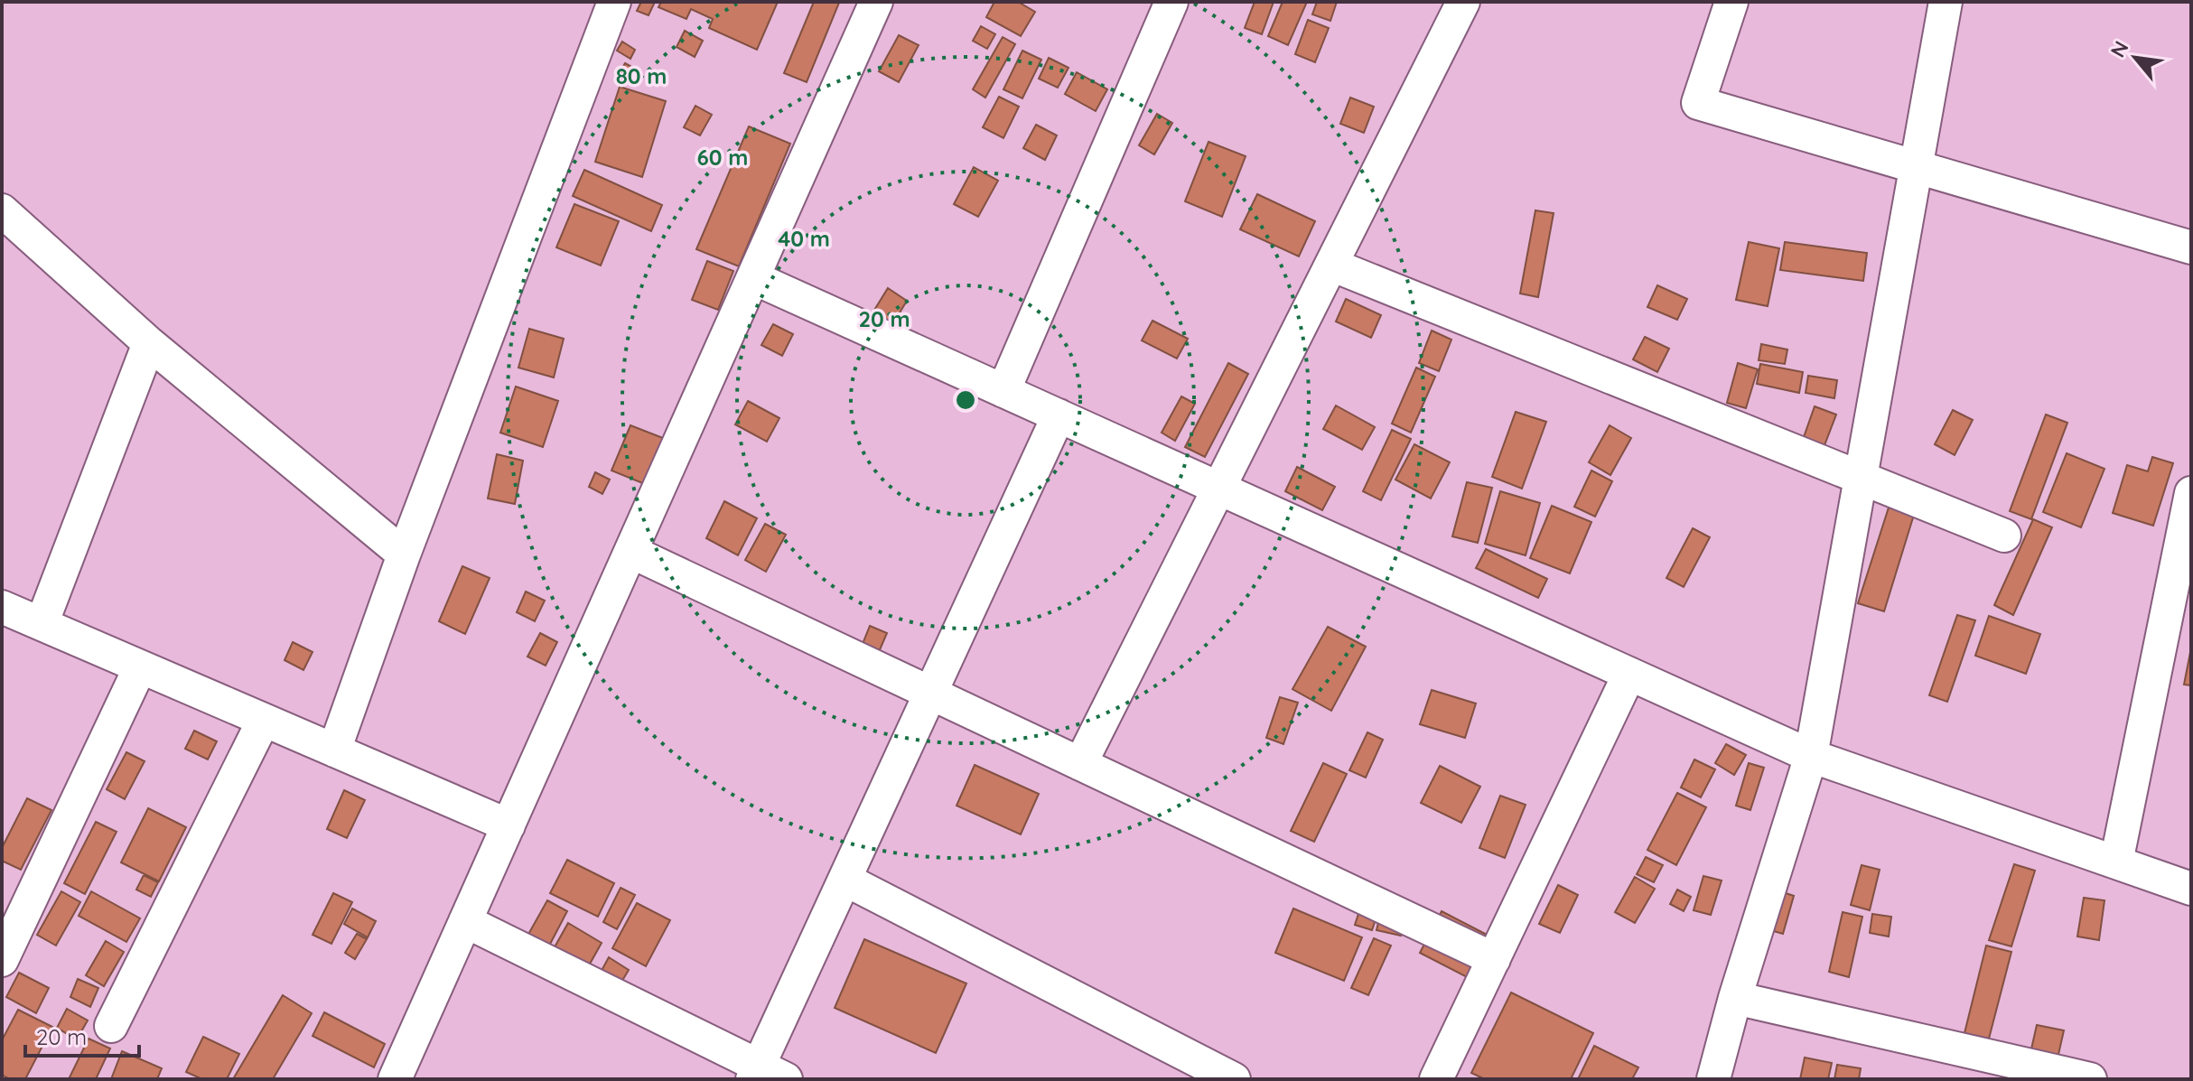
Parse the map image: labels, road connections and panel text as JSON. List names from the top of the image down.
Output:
{
  "scale_bar": "20 m",
  "north": "top left",
  "rings": [
    "80 m",
    "60 m",
    "40 m",
    "20 m"
  ]
}
